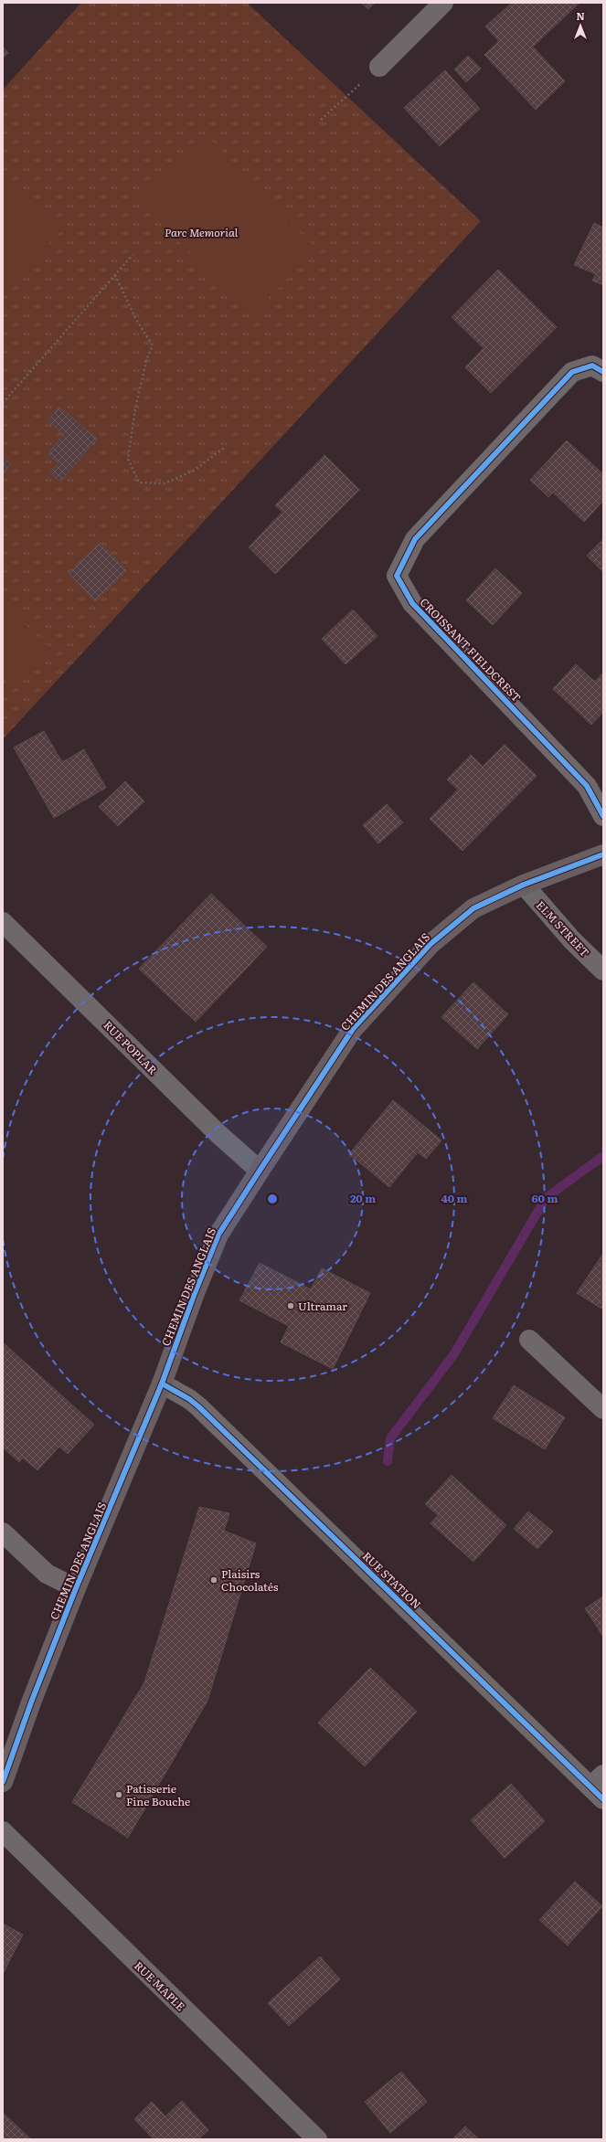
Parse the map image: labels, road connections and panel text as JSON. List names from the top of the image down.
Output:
{
  "streets": {
    "street": [
      "CROISSANT FIELDCREST",
      "ELM STREET",
      "CHEMIN DES ANGLAIS",
      "RUE POPLAR",
      "RUE STATION",
      "RUE MAPLE"
    ]
  },
  "crossings": [
    ["ELM STREET", "CHEMIN DES ANGLAIS"],
    ["CHEMIN DES ANGLAIS", "RUE POPLAR"],
    ["CHEMIN DES ANGLAIS", "RUE STATION"]
  ],
  "parks": ["Parc Memorial"],
  "places": ["Ultramar", "Plaisirs Chocolatés", "Patisserie Fine Bouche"],
  "north": "top",
  "rings": ["20 m", "40 m", "60 m"]
}
